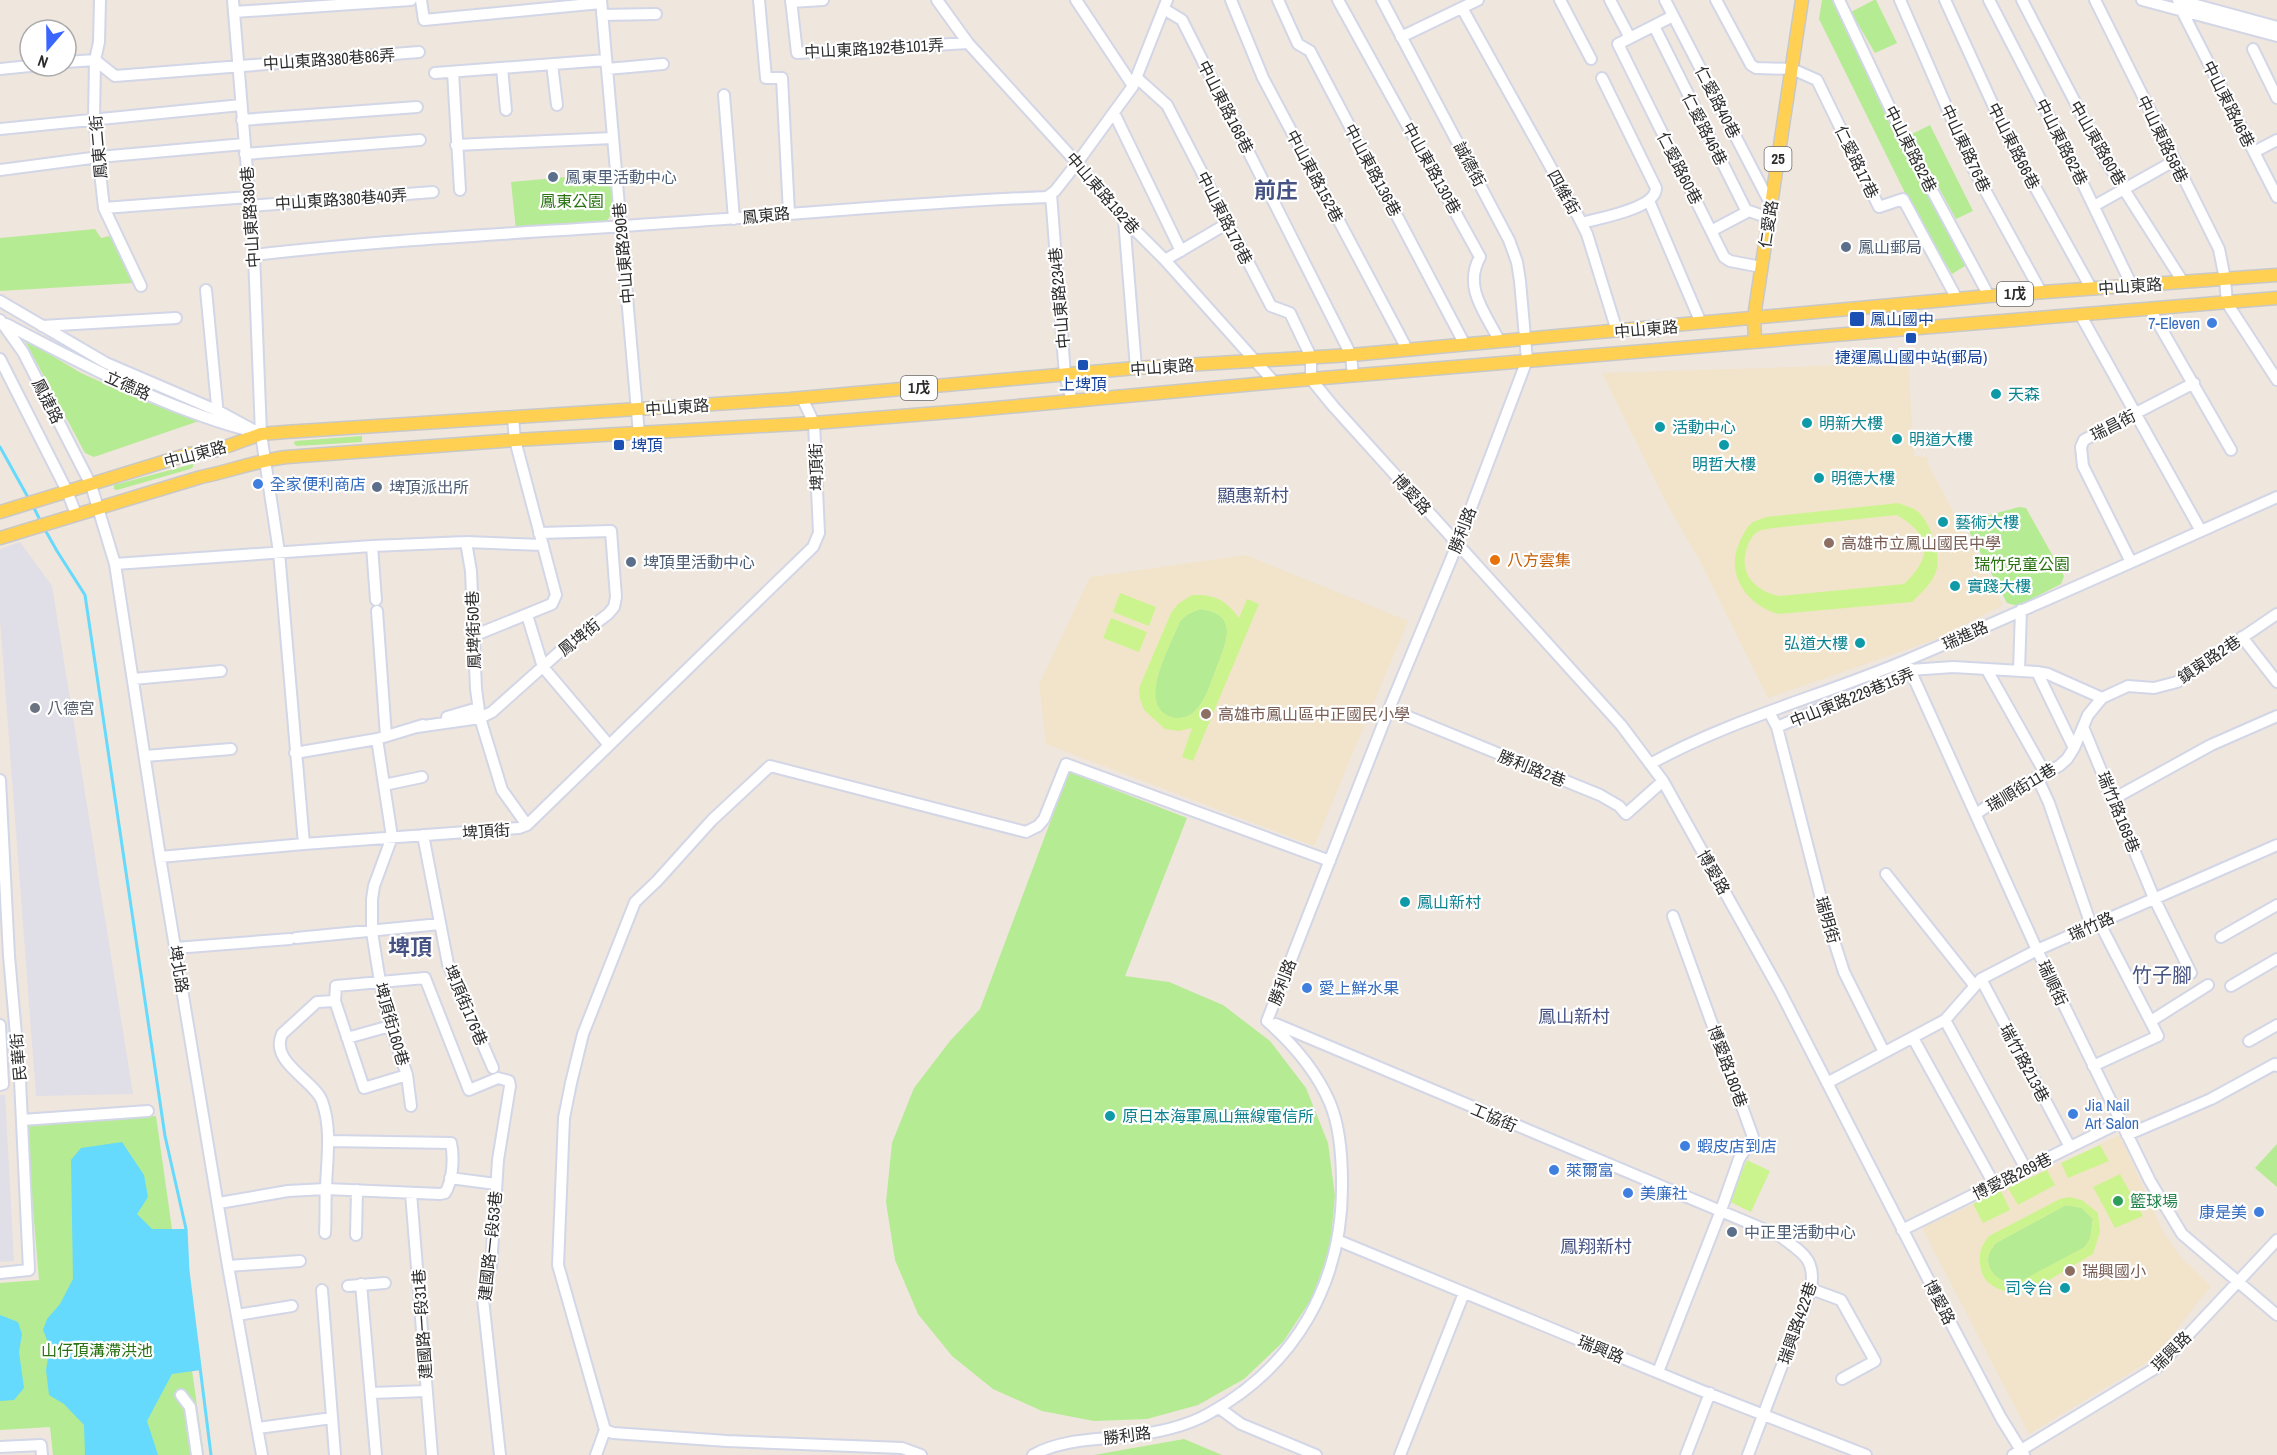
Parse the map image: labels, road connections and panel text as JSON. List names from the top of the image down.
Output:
{
  "streets": {
    "main road": [
      "25",
      "仁愛路",
      "中山東路",
      "1戊"
    ],
    "street": [
      "中山東路192巷101弄",
      "中山東路380巷86弄",
      "仁愛路40巷",
      "中山東路46巷",
      "中山東路168巷",
      "仁愛路46巷",
      "中山東路58巷",
      "中山東路62巷",
      "中山東路60巷",
      "中山東路66巷",
      "鳳東二街",
      "中山東路76巷",
      "中山東路82巷",
      "仁愛路17巷",
      "誠德街",
      "中山東路130巷",
      "仁愛路60巷",
      "中山東路136巷",
      "中山東路152巷",
      "四維街",
      "中山東路192巷",
      "中山東路380巷40弄",
      "鳳東路",
      "中山東路380巷",
      "中山東路178巷",
      "中山東路290巷",
      "中山東路234巷",
      "立德路",
      "鳳捷路",
      "瑞昌街",
      "埤頂街",
      "博愛路",
      "勝利路",
      "鳳埤街50巷",
      "瑞進路",
      "鳳埤街",
      "鎮東路2巷",
      "中山東路229巷15弄",
      "勝利路2巷",
      "瑞順街11巷",
      "瑞竹路168巷",
      "瑞明街",
      "瑞竹路",
      "埤北路",
      "瑞順街",
      "埤頂街176巷",
      "埤頂街160巷",
      "民華街",
      "瑞竹路213巷",
      "博愛路180巷",
      "工協街",
      "博愛路269巷",
      "建國路一段53巷",
      "瑞興路422巷",
      "建國路一段31巷",
      "瑞興路"
    ]
  },
  "crossings": [
    ["中山東路192巷101弄", "中山東路192巷"],
    ["中山東路380巷86弄", "鳳東二街"],
    ["中山東路380巷86弄", "中山東路380巷"],
    ["仁愛路40巷", "仁愛路"],
    ["中山東路168巷", "中山東路"],
    ["中山東路58巷", "中山東路"],
    ["中山東路62巷", "中山東路"],
    ["中山東路60巷", "中山東路"],
    ["中山東路66巷", "中山東路"],
    ["鳳東二街", "中山東路380巷40弄"],
    ["中山東路76巷", "中山東路"],
    ["中山東路82巷", "中山東路"],
    ["仁愛路17巷", "仁愛路"],
    ["仁愛路17巷", "中山東路"],
    ["誠德街", "中山東路"],
    ["誠德街", "勝利路"],
    ["中山東路130巷", "中山東路"],
    ["仁愛路60巷", "仁愛路"],
    ["中山東路136巷", "中山東路"],
    ["中山東路152巷", "中山東路"],
    ["中山東路192巷", "中山東路"],
    ["中山東路380巷40弄", "中山東路380巷"],
    ["鳳東路", "中山東路380巷"],
    ["鳳東路", "中山東路290巷"],
    ["鳳東路", "中山東路234巷"],
    ["中山東路380巷", "中山東路"],
    ["中山東路380巷", "立德路"],
    ["中山東路178巷", "中山東路"],
    ["仁愛路", "中山東路"],
    ["中山東路290巷", "中山東路"],
    ["中山東路", "中山東路234巷"],
    ["中山東路", "立德路"],
    ["中山東路", "鳳捷路"],
    ["中山東路", "埤頂街"],
    ["中山東路", "博愛路"],
    ["中山東路", "勝利路"],
    ["中山東路", "埤北路"],
    ["立德路", "鳳捷路"],
    ["鳳捷路", "埤北路"],
    ["瑞昌街", "瑞進路"],
    ["埤頂街", "鳳埤街50巷"],
    ["埤頂街", "埤北路"],
    ["埤頂街", "埤頂街176巷"],
    ["埤頂街", "埤頂街160巷"],
    ["博愛路", "勝利路"],
    ["博愛路", "瑞進路"],
    ["博愛路", "勝利路2巷"],
    ["博愛路", "瑞竹路"],
    ["博愛路", "博愛路269巷"],
    ["博愛路", "瑞興路"],
    ["勝利路", "勝利路2巷"],
    ["勝利路", "工協街"],
    ["勝利路", "瑞興路"],
    ["鳳埤街50巷", "鳳埤街"],
    ["瑞進路", "中山東路229巷15弄"],
    ["瑞進路", "瑞明街"],
    ["瑞進路", "瑞順街"],
    ["鎮東路2巷", "中山東路229巷15弄"],
    ["鎮東路2巷", "瑞順街11巷"],
    ["中山東路229巷15弄", "瑞順街11巷"],
    ["中山東路229巷15弄", "瑞明街"],
    ["中山東路229巷15弄", "瑞順街"],
    ["瑞順街11巷", "瑞竹路168巷"],
    ["瑞順街11巷", "瑞順街"],
    ["瑞竹路168巷", "瑞竹路"],
    ["瑞明街", "瑞竹路"],
    ["瑞竹路", "瑞順街"],
    ["瑞竹路", "瑞竹路213巷"],
    ["瑞順街", "博愛路269巷"],
    ["瑞順街", "瑞興路"],
    ["埤頂街160巷", "建國路一段53巷"],
    ["瑞竹路213巷", "博愛路269巷"],
    ["博愛路180巷", "工協街"],
    ["博愛路180巷", "瑞興路422巷"],
    ["工協街", "瑞興路422巷"],
    ["瑞興路422巷", "瑞興路"]
  ],
  "districts": [
    "前庄",
    "顯惠新村",
    "埤頂",
    "竹子腳",
    "鳳山新村",
    "鳳翔新村"
  ],
  "parks": ["鳳東公園", "瑞竹兒童公園", "山仔頂溝滯洪池"],
  "places": {
    "other": [
      "鳳東里活動中心",
      "鳳山郵局",
      "7-Eleven",
      "天森",
      "明新大樓",
      "活動中心",
      "明道大樓",
      "明哲大樓",
      "明德大樓",
      "全家便利商店",
      "埤頂派出所",
      "藝術大樓",
      "高雄市立鳳山國民中學",
      "八方雲集",
      "埤頂里活動中心",
      "實踐大樓",
      "弘道大樓",
      "八德宮",
      "高雄市鳳山區中正國民小學",
      "鳳山新村",
      "愛上鮮水果",
      "Jia Nail Art Salon",
      "原日本海軍鳳山無線電信所",
      "蝦皮店到店",
      "萊爾富",
      "美廉社",
      "籃球場",
      "康是美",
      "中正里活動中心",
      "瑞興國小",
      "司令台"
    ],
    "transit": [
      "鳳山國中",
      "捷運鳳山國中站(郵局)",
      "上埤頂",
      "埤頂"
    ]
  },
  "north": "bottom"
}
